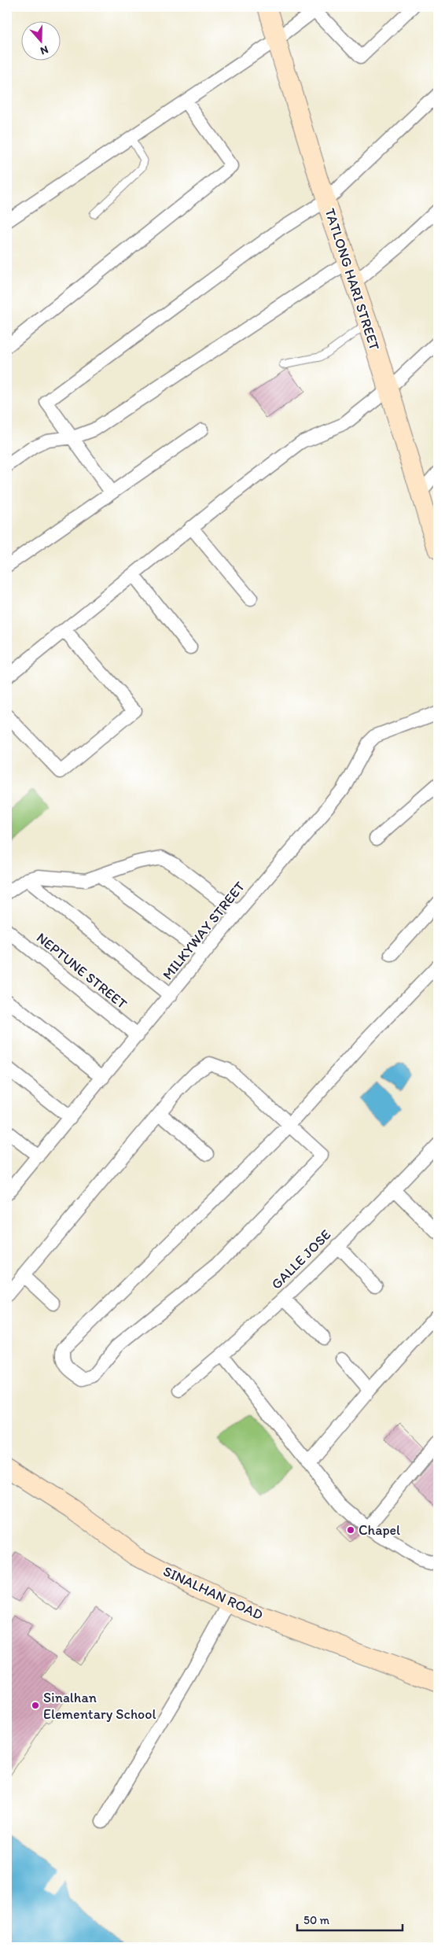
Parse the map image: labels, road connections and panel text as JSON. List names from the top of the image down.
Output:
{
  "streets": {
    "street": [
      "TATLONG HARI STREET",
      "MILKYWAY STREET",
      "NEPTUNE STREET",
      "GALLE JOSE",
      "SINALHAN ROAD"
    ]
  },
  "crossings": [
    ["MILKYWAY STREET", "NEPTUNE STREET"]
  ],
  "places": ["Chapel", "Sinalhan Elementary School"],
  "scale_bar": "50 m",
  "north": "bottom"
}
